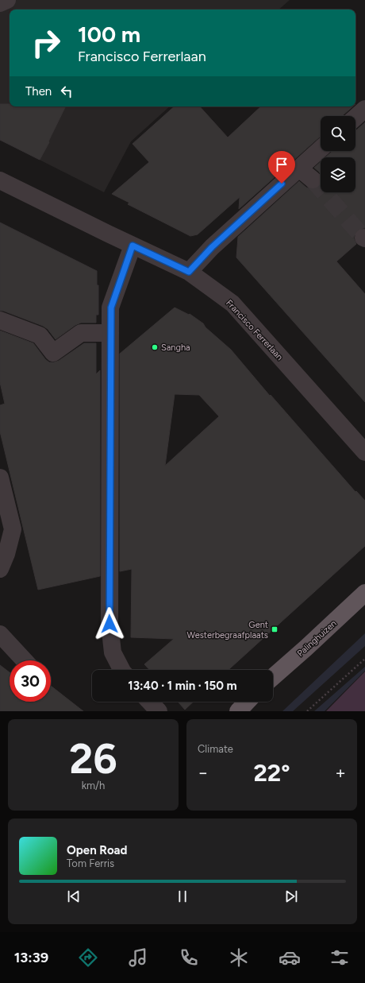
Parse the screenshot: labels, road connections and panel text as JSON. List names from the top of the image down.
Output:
{
  "streets": {
    "main road": ["Palinghuizen"],
    "street": ["Francisco Ferrerlaan"]
  },
  "places": {
    "other": ["Sangha"],
    "transit": ["Gent Westerbegraafplaats"]
  },
  "page": {
    "turn": ["100 m", "Francisco Ferrerlaan"],
    "then": "Then",
    "limit": "30",
    "trip": "13:40 · 1 min · 150 m",
    "tile": [
      ["26", "km/h"],
      "Climate"
    ],
    "heat": ["−", "22°", "+"],
    "song": ["Open Road", "Tom Ferris"],
    "tabs": "13:39"
  }
}
